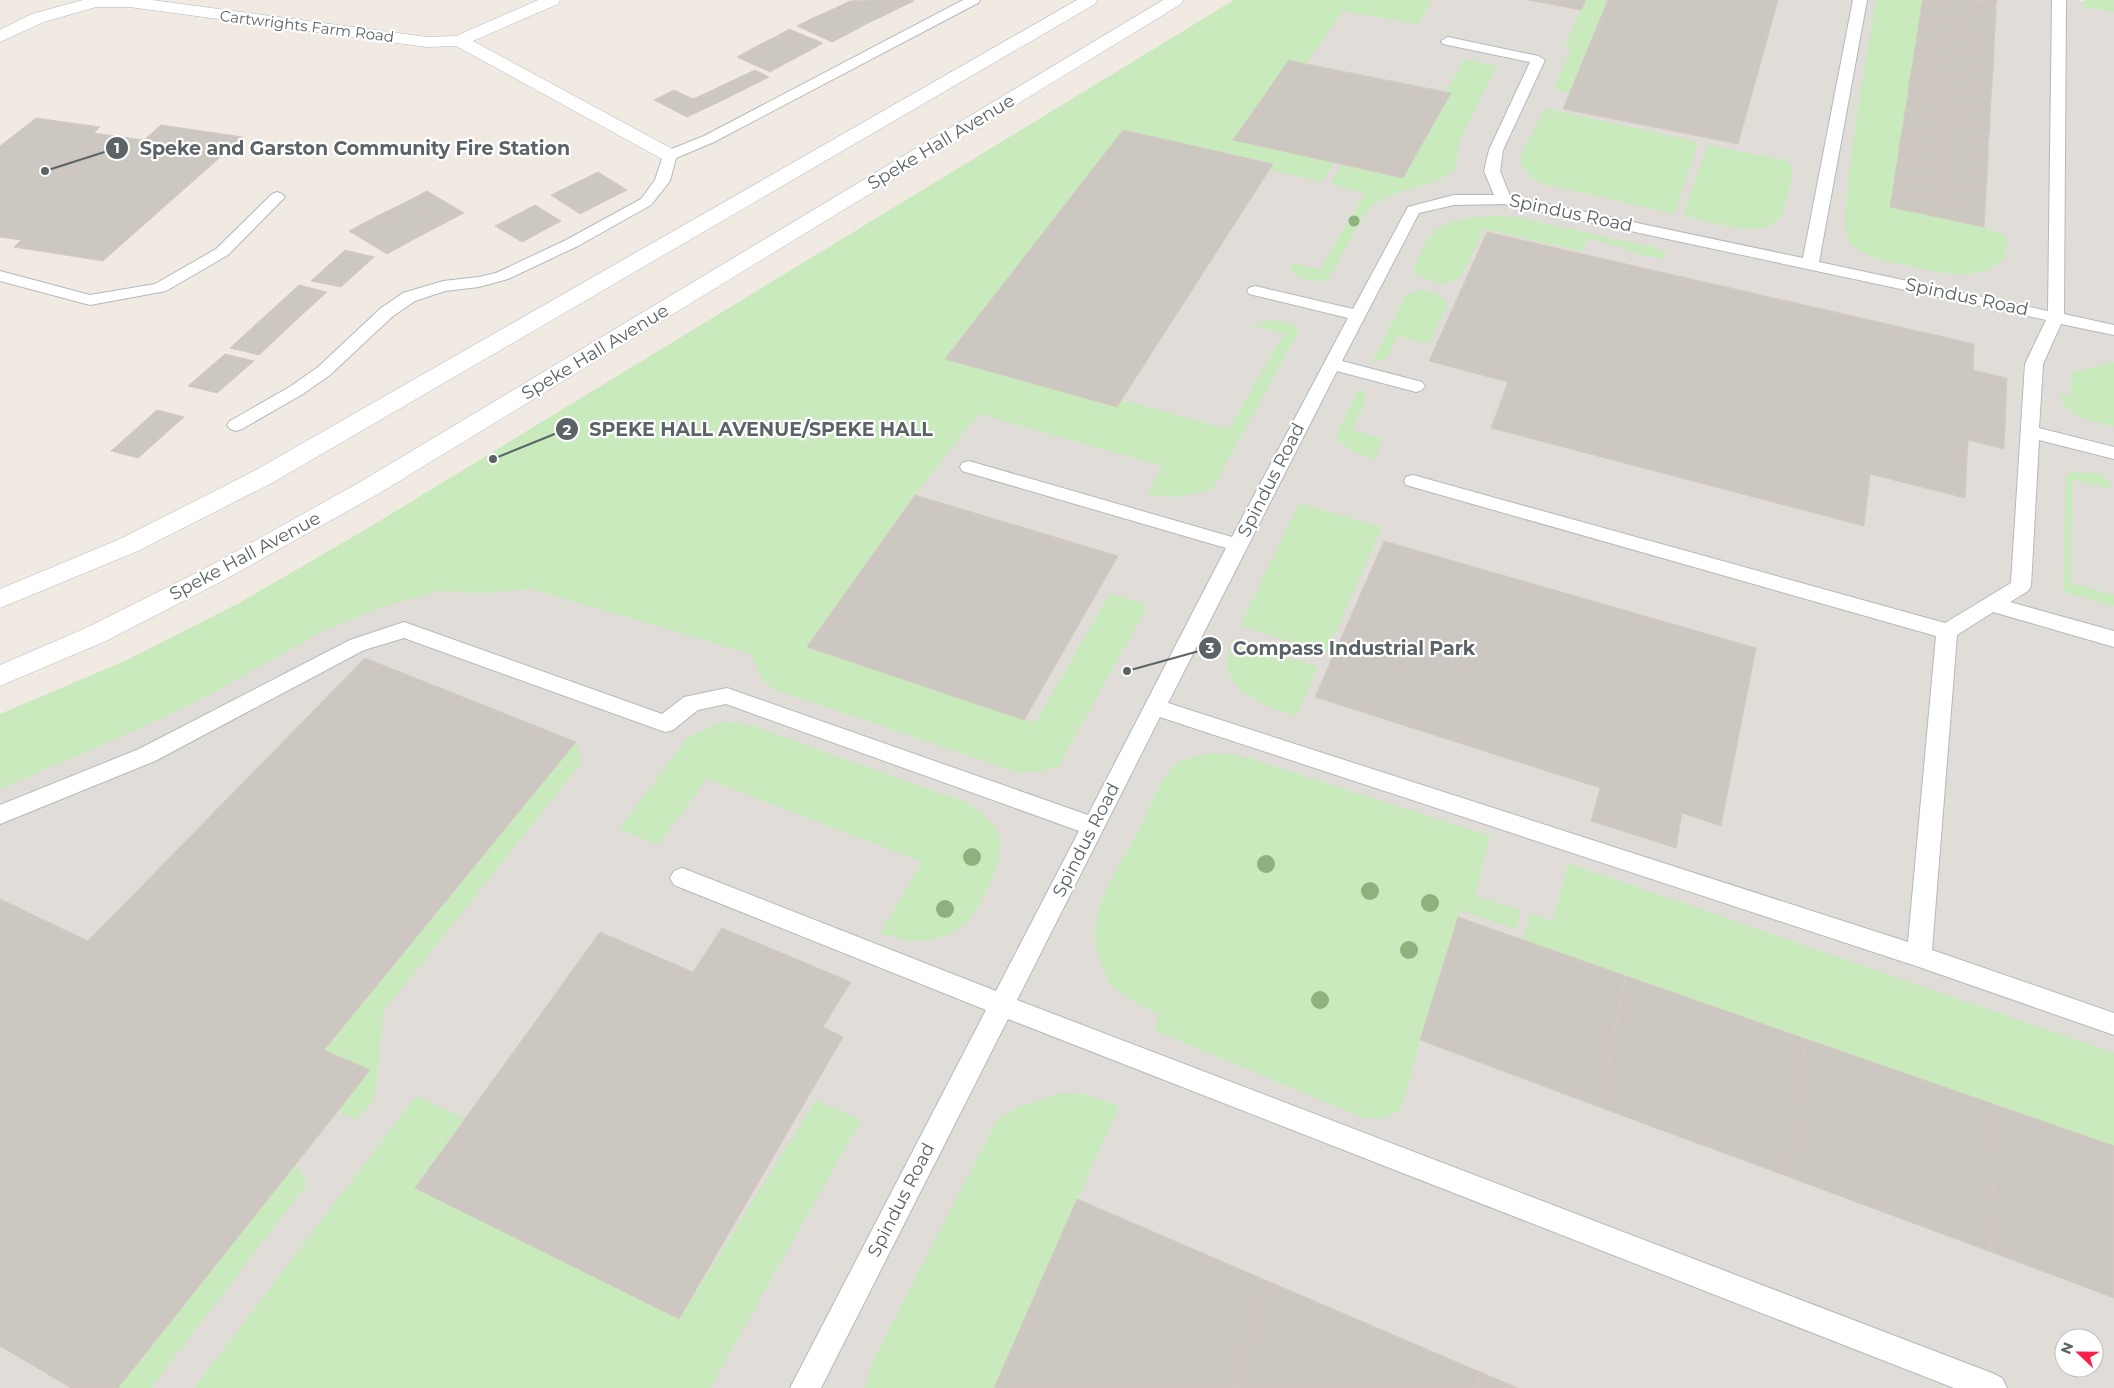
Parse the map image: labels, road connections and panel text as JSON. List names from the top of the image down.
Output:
{
  "streets": {
    "street": ["Cartwrights Farm Road", "Speke Hall Avenue"],
    "lane": ["Spindus Road"]
  },
  "places": ["Speke and Garston Community Fire Station", "SPEKE HALL AVENUE/SPEKE HALL", "Compass Industrial Park"],
  "north": "left"
}
